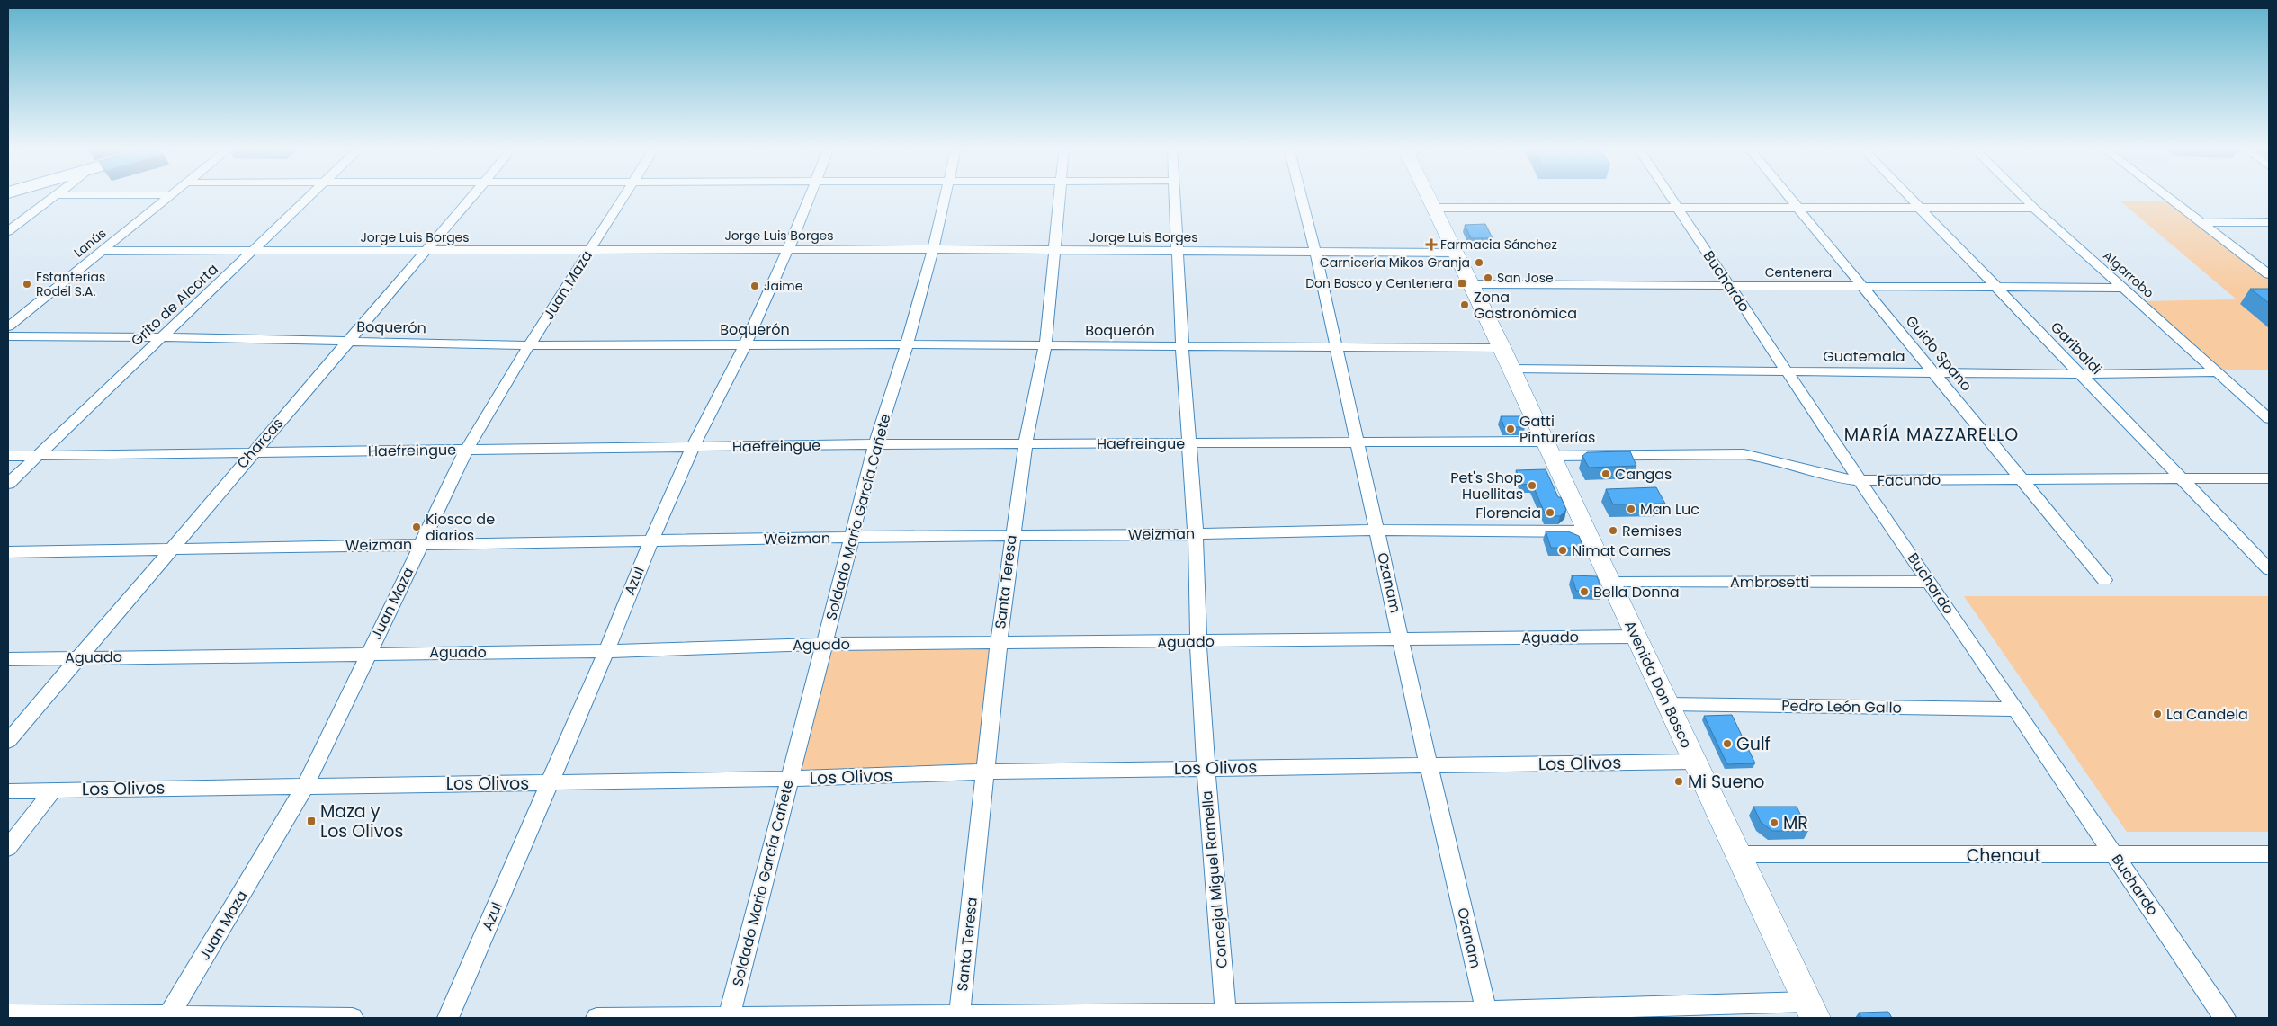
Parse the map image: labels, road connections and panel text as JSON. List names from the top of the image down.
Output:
{
  "streets": {
    "main road": ["Avenida Don Bosco"],
    "street": [
      "Jorge Luis Borges",
      "Lanús",
      "Centenera",
      "Algarrobo",
      "Buchardo",
      "Juan Maza",
      "Grito de Alcorta",
      "Boquerón",
      "Garibaldi",
      "Guido Spano",
      "Guatemala",
      "Charcas",
      "Haefreingue",
      "Facundo",
      "Soldado Mario García Cañete",
      "Weizman",
      "Azul",
      "Santa Teresa",
      "Ambrosetti",
      "Ozanam",
      "Aguado",
      "Pedro León Gallo",
      "Los Olivos",
      "Chenaut",
      "Concejal Miguel Ramella"
    ]
  },
  "crossings": [
    ["Jorge Luis Borges", "Lanús"],
    ["Jorge Luis Borges", "Juan Maza"],
    ["Jorge Luis Borges", "Grito de Alcorta"],
    ["Jorge Luis Borges", "Charcas"],
    ["Jorge Luis Borges", "Soldado Mario García Cañete"],
    ["Jorge Luis Borges", "Azul"],
    ["Jorge Luis Borges", "Santa Teresa"],
    ["Jorge Luis Borges", "Ozanam"],
    ["Jorge Luis Borges", "Avenida Don Bosco"],
    ["Jorge Luis Borges", "Concejal Miguel Ramella"],
    ["Centenera", "Algarrobo"],
    ["Centenera", "Buchardo"],
    ["Centenera", "Garibaldi"],
    ["Centenera", "Guido Spano"],
    ["Centenera", "Avenida Don Bosco"],
    ["Algarrobo", "Guatemala"],
    ["Buchardo", "Guatemala"],
    ["Buchardo", "Facundo"],
    ["Buchardo", "Ambrosetti"],
    ["Buchardo", "Pedro León Gallo"],
    ["Buchardo", "Chenaut"],
    ["Juan Maza", "Boquerón"],
    ["Juan Maza", "Haefreingue"],
    ["Juan Maza", "Weizman"],
    ["Juan Maza", "Aguado"],
    ["Juan Maza", "Los Olivos"],
    ["Grito de Alcorta", "Boquerón"],
    ["Grito de Alcorta", "Haefreingue"],
    ["Boquerón", "Charcas"],
    ["Boquerón", "Soldado Mario García Cañete"],
    ["Boquerón", "Azul"],
    ["Boquerón", "Santa Teresa"],
    ["Boquerón", "Ozanam"],
    ["Boquerón", "Avenida Don Bosco"],
    ["Boquerón", "Concejal Miguel Ramella"],
    ["Garibaldi", "Guatemala"],
    ["Garibaldi", "Facundo"],
    ["Guido Spano", "Guatemala"],
    ["Guido Spano", "Facundo"],
    ["Guatemala", "Avenida Don Bosco"],
    ["Charcas", "Haefreingue"],
    ["Charcas", "Weizman"],
    ["Charcas", "Aguado"],
    ["Haefreingue", "Facundo"],
    ["Haefreingue", "Soldado Mario García Cañete"],
    ["Haefreingue", "Azul"],
    ["Haefreingue", "Santa Teresa"],
    ["Haefreingue", "Ozanam"],
    ["Haefreingue", "Avenida Don Bosco"],
    ["Haefreingue", "Concejal Miguel Ramella"],
    ["Facundo", "Avenida Don Bosco"],
    ["Soldado Mario García Cañete", "Weizman"],
    ["Soldado Mario García Cañete", "Aguado"],
    ["Soldado Mario García Cañete", "Los Olivos"],
    ["Weizman", "Azul"],
    ["Weizman", "Santa Teresa"],
    ["Weizman", "Ozanam"],
    ["Weizman", "Avenida Don Bosco"],
    ["Weizman", "Concejal Miguel Ramella"],
    ["Azul", "Aguado"],
    ["Azul", "Los Olivos"],
    ["Santa Teresa", "Aguado"],
    ["Santa Teresa", "Los Olivos"],
    ["Ambrosetti", "Avenida Don Bosco"],
    ["Ozanam", "Aguado"],
    ["Ozanam", "Los Olivos"],
    ["Aguado", "Avenida Don Bosco"],
    ["Aguado", "Concejal Miguel Ramella"],
    ["Avenida Don Bosco", "Pedro León Gallo"],
    ["Avenida Don Bosco", "Los Olivos"],
    ["Avenida Don Bosco", "Chenaut"],
    ["Los Olivos", "Concejal Miguel Ramella"]
  ],
  "districts": ["MARÍA MAZZARELLO"],
  "places": {
    "health": ["Farmacia Sánchez"],
    "other": [
      "Carnicería Mikos Granja",
      "San Jose",
      "Estanterias Rodel S.A.",
      "Jaime",
      "Zona Gastronómica",
      "Gatti Pinturerías",
      "Cangas",
      "Pet's Shop Huellitas",
      "Man Luc",
      "Florencia",
      "Kiosco de diarios",
      "Remises",
      "Nimat Carnes",
      "Bella Donna",
      "La Candela",
      "Gulf",
      "Mi Sueno",
      "MR"
    ],
    "transit": ["Don Bosco y Centenera", "Maza y Los Olivos"]
  }
}
